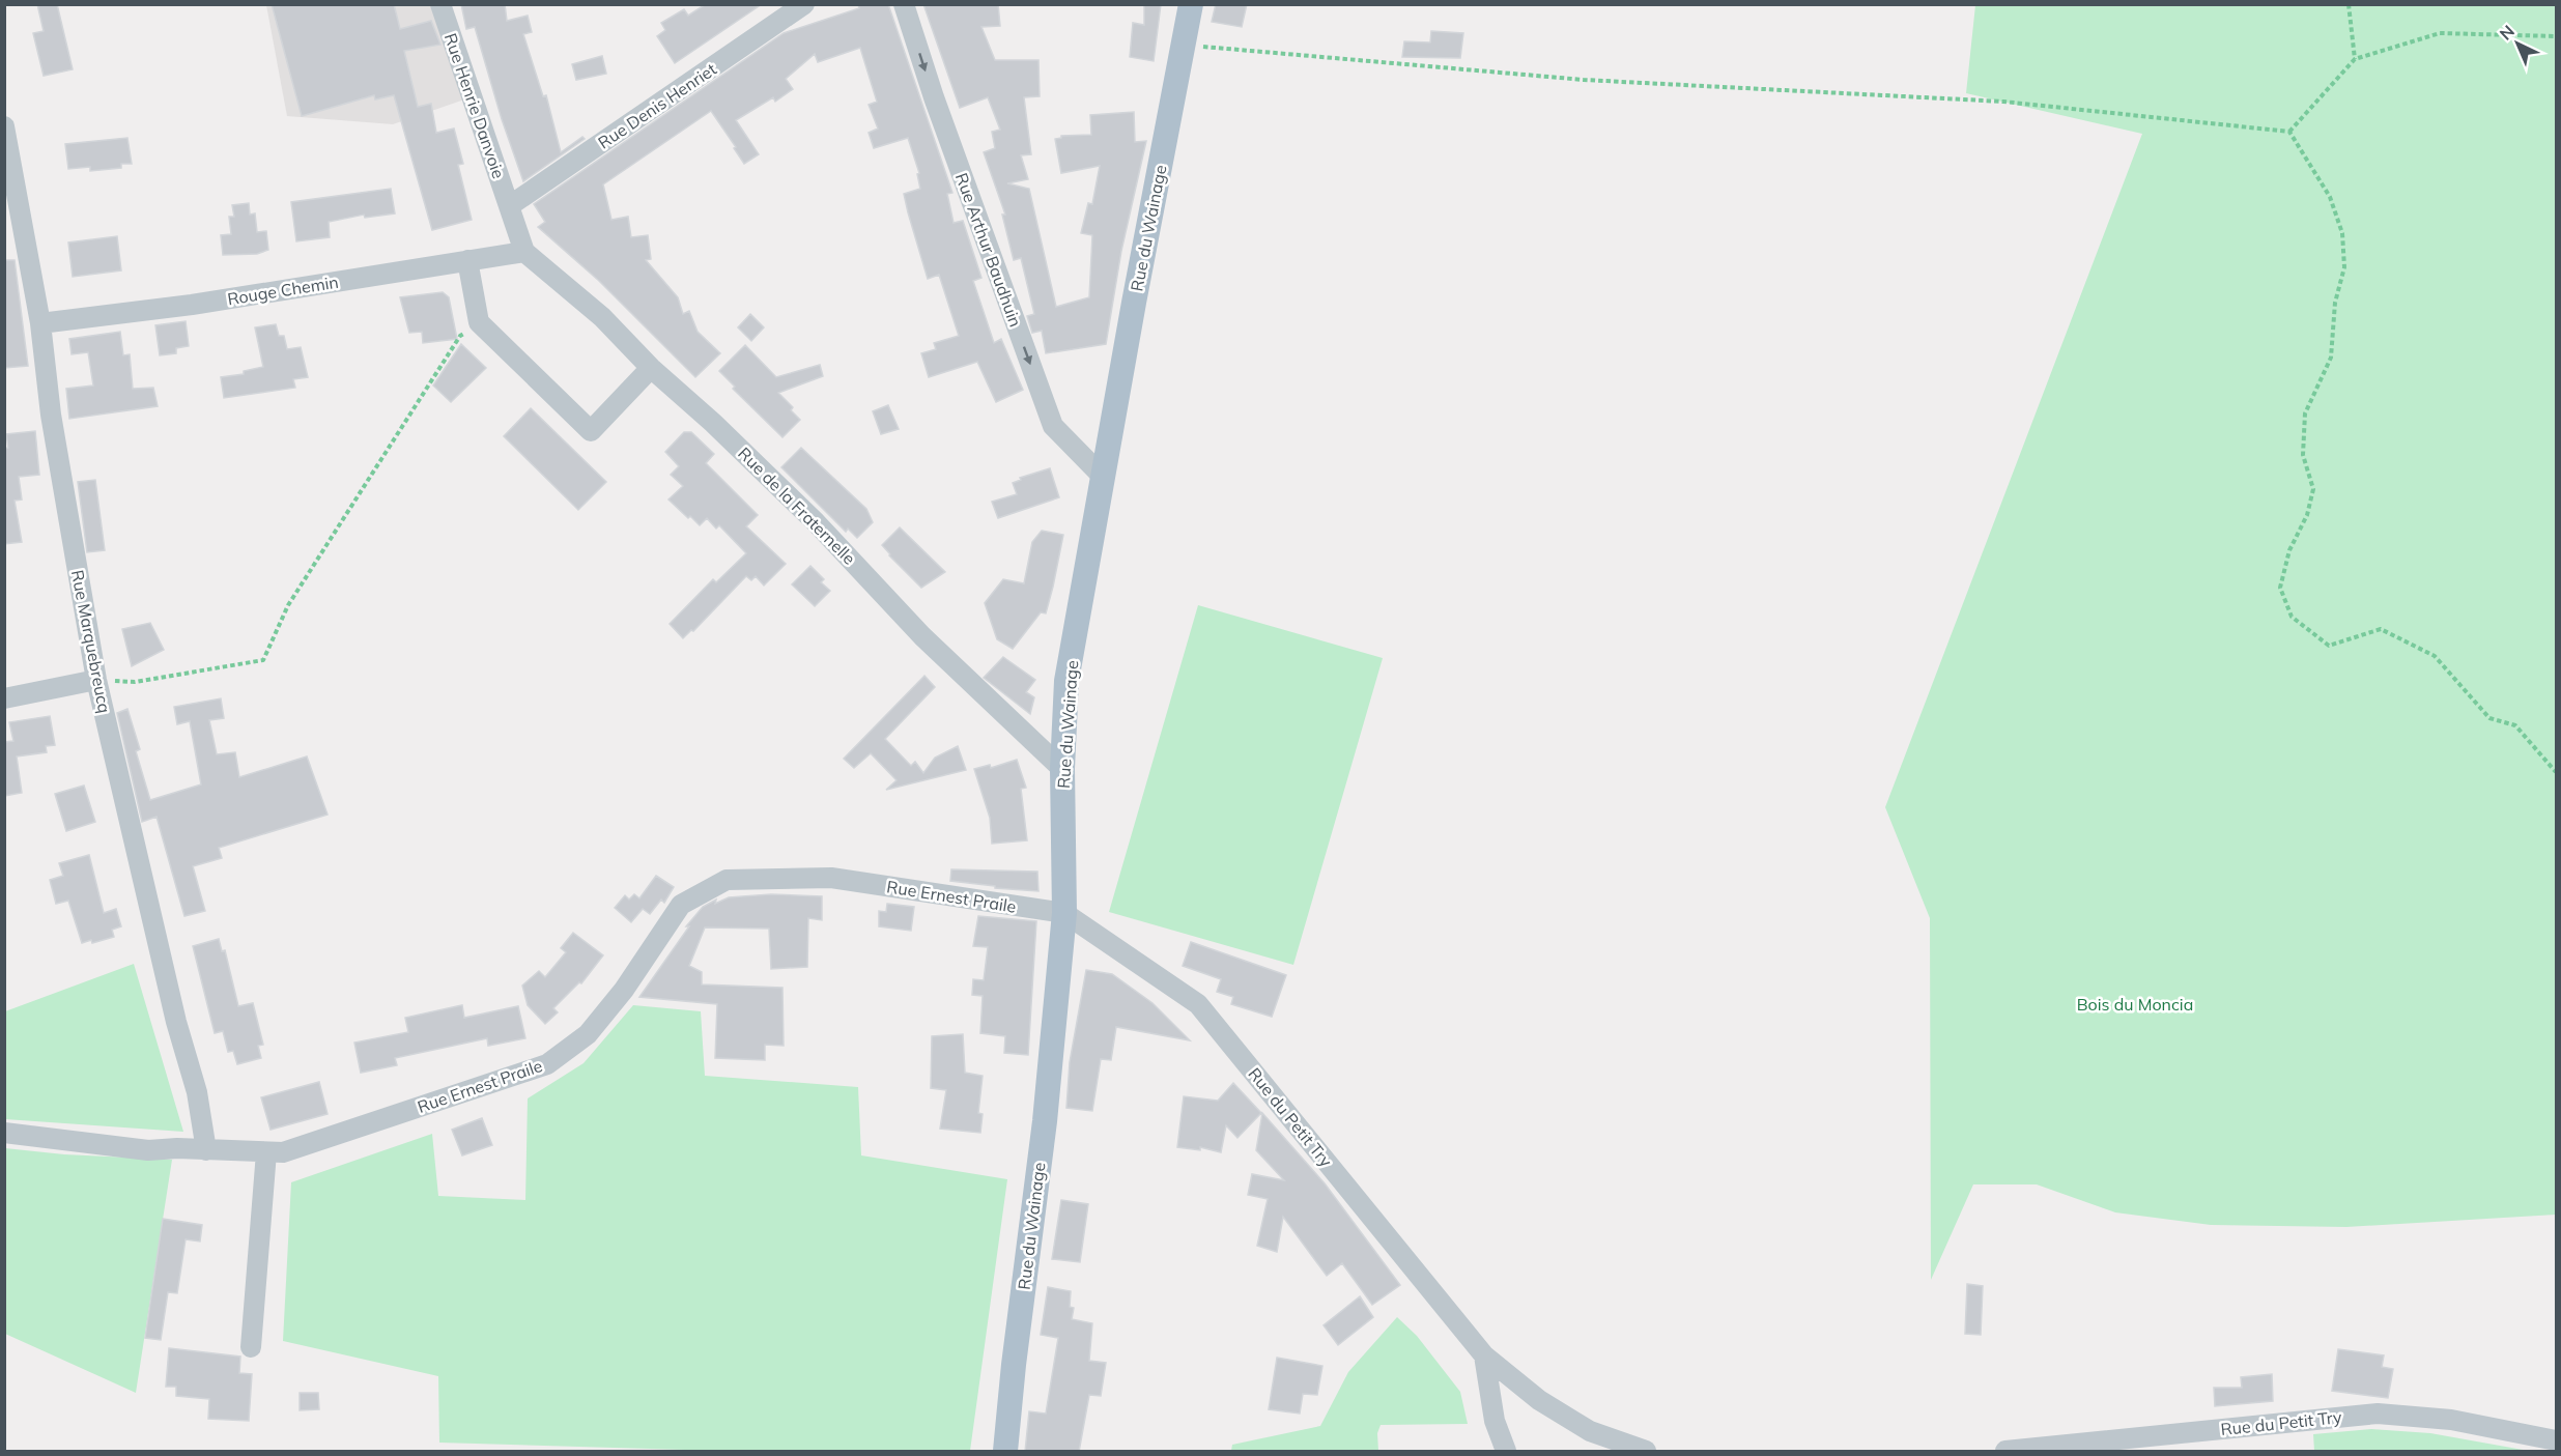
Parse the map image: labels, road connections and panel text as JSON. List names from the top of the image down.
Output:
{
  "streets": {
    "main road": ["Rue du Wainage"],
    "street": [
      "Rue Henrie Danvoie",
      "Rue Denis Henriet",
      "Rue Arthur Baudhuin",
      "Rouge Chemin",
      "Rue de la Fraternelle",
      "Rue Marquebreucq",
      "Rue Ernest Praile",
      "Rue du Petit Try"
    ]
  },
  "crossings": [
    ["Rue Henrie Danvoie", "Rue Denis Henriet"],
    ["Rue Henrie Danvoie", "Rouge Chemin"],
    ["Rue Henrie Danvoie", "Rue de la Fraternelle"],
    ["Rue du Wainage", "Rue Arthur Baudhuin"],
    ["Rue du Wainage", "Rue de la Fraternelle"],
    ["Rue du Wainage", "Rue Ernest Praile"],
    ["Rue du Wainage", "Rue du Petit Try"],
    ["Rouge Chemin", "Rue de la Fraternelle"],
    ["Rouge Chemin", "Rue Marquebreucq"],
    ["Rue Marquebreucq", "Rue Ernest Praile"],
    ["Rue Ernest Praile", "Rue du Petit Try"]
  ],
  "one_way": ["Rue Arthur Baudhuin"],
  "parks": ["Bois du Moncia"],
  "north": "top left"
}
